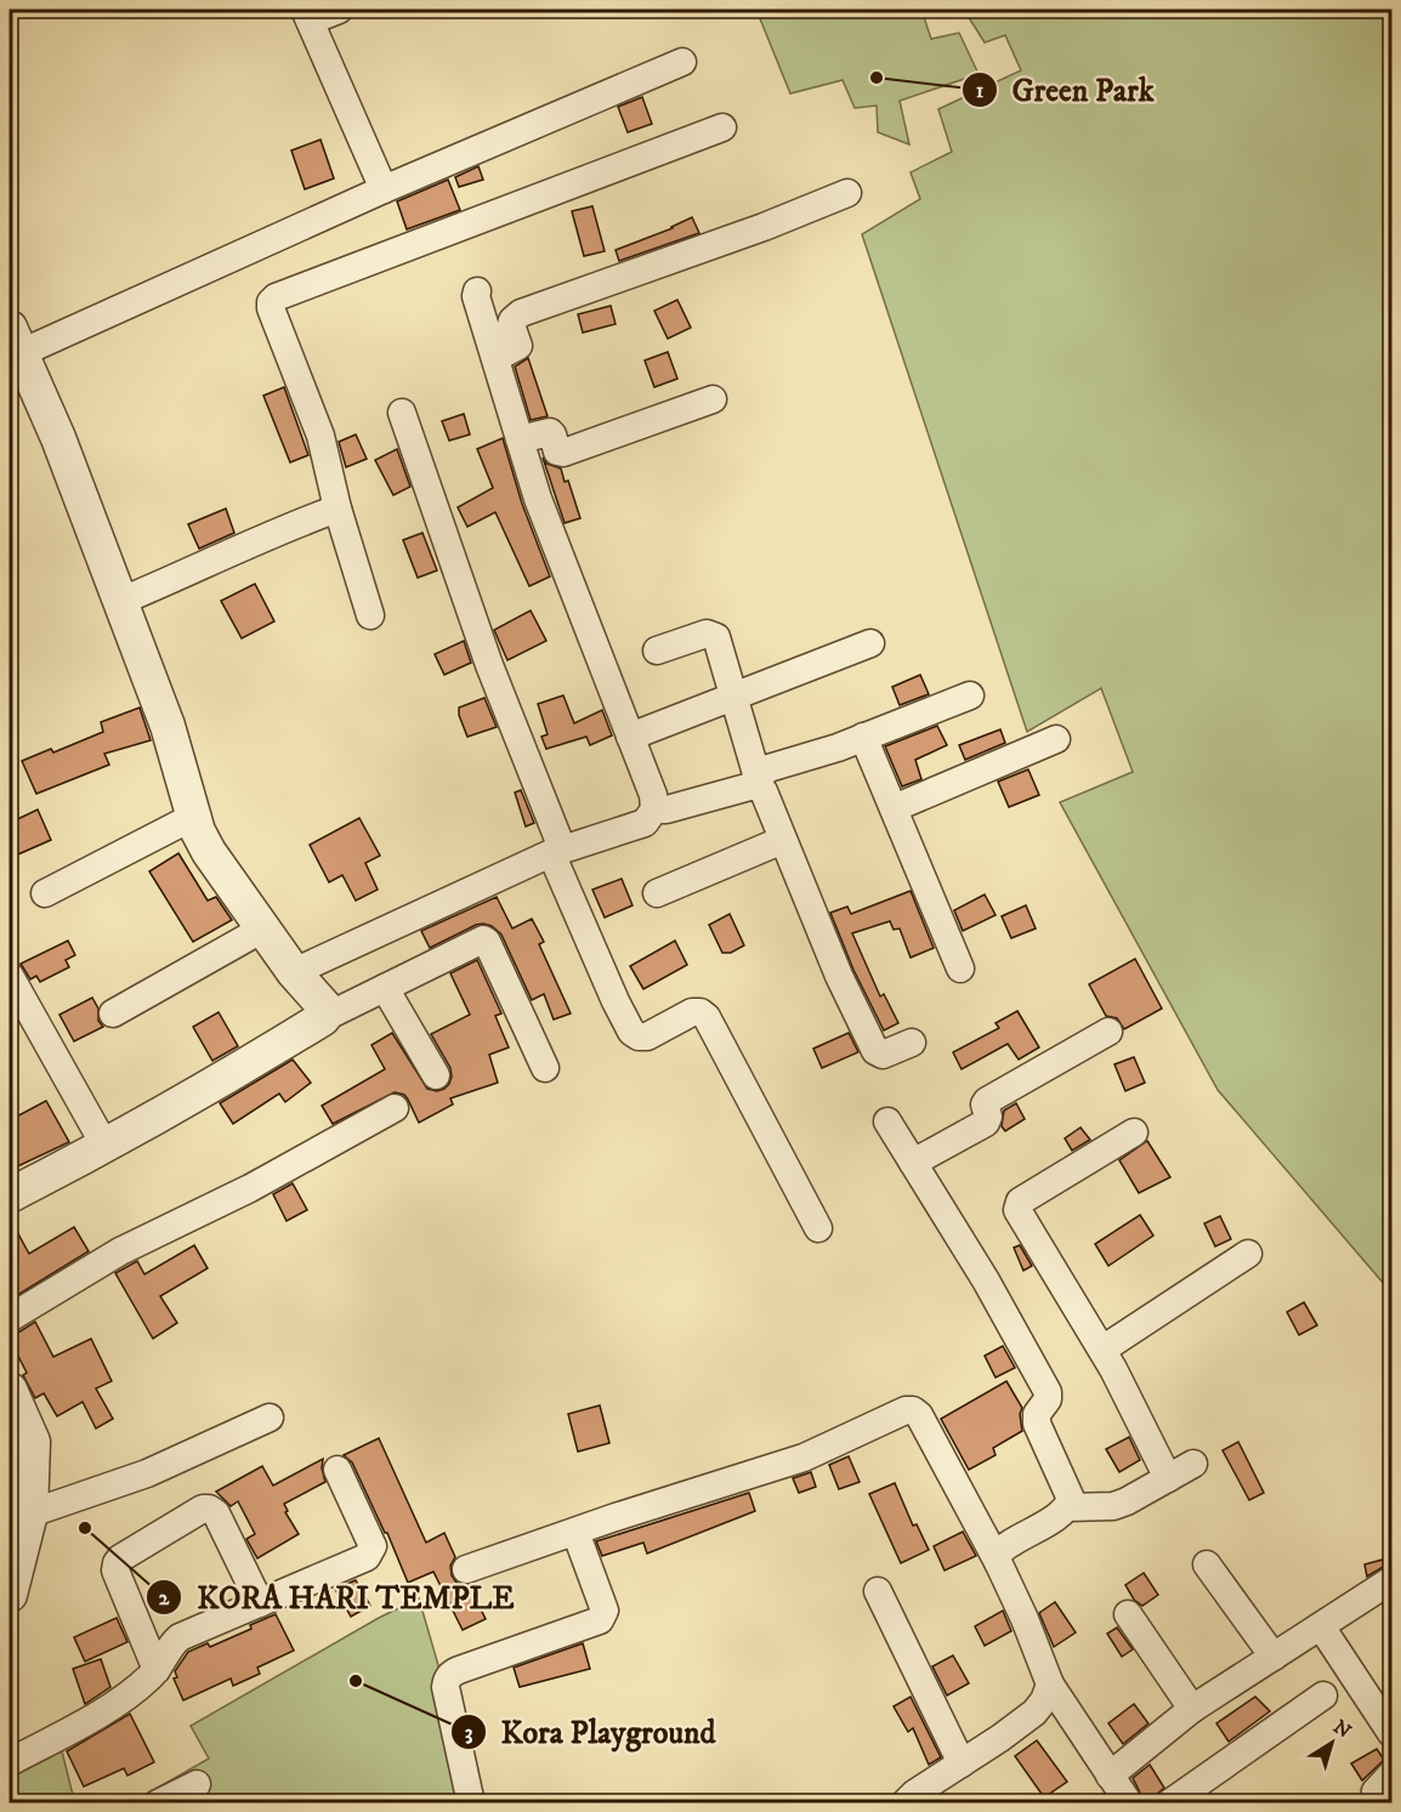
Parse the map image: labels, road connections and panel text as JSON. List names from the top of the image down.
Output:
{
  "places": ["Green Park", "KORA HARI TEMPLE", "Kora Playground"],
  "north": "top right"
}
